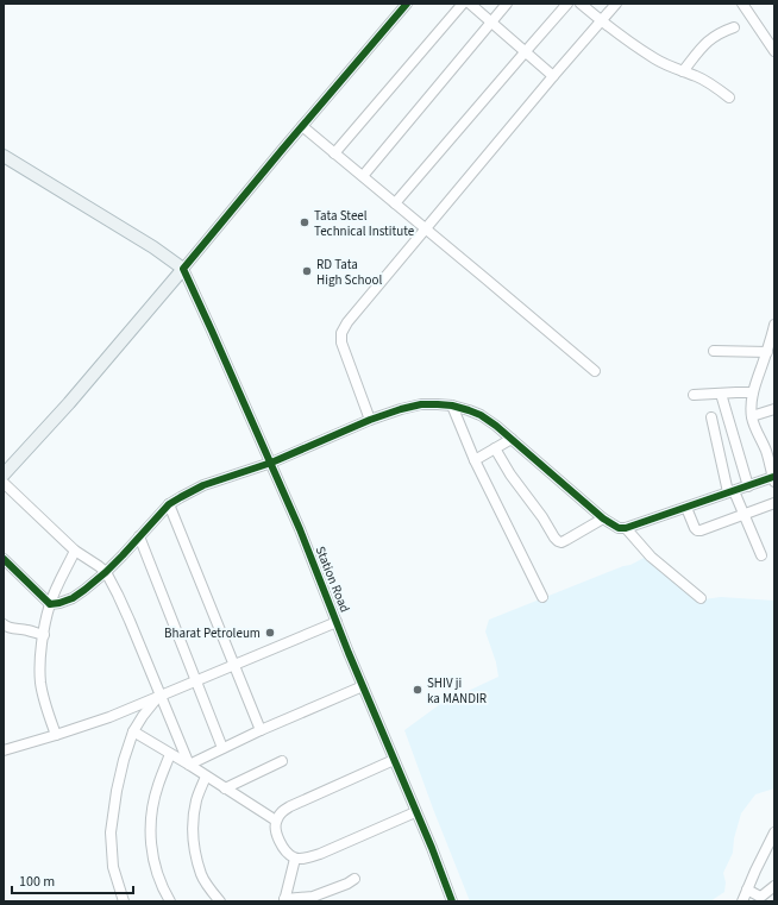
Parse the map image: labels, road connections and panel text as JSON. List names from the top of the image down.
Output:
{
  "streets": {
    "street": ["Station Road"]
  },
  "places": [
    "Tata Steel Technical Institute",
    "RD Tata High School",
    "Bharat Petroleum",
    "SHIV ji ka MANDIR"
  ],
  "scale_bar": "100 m"
}
